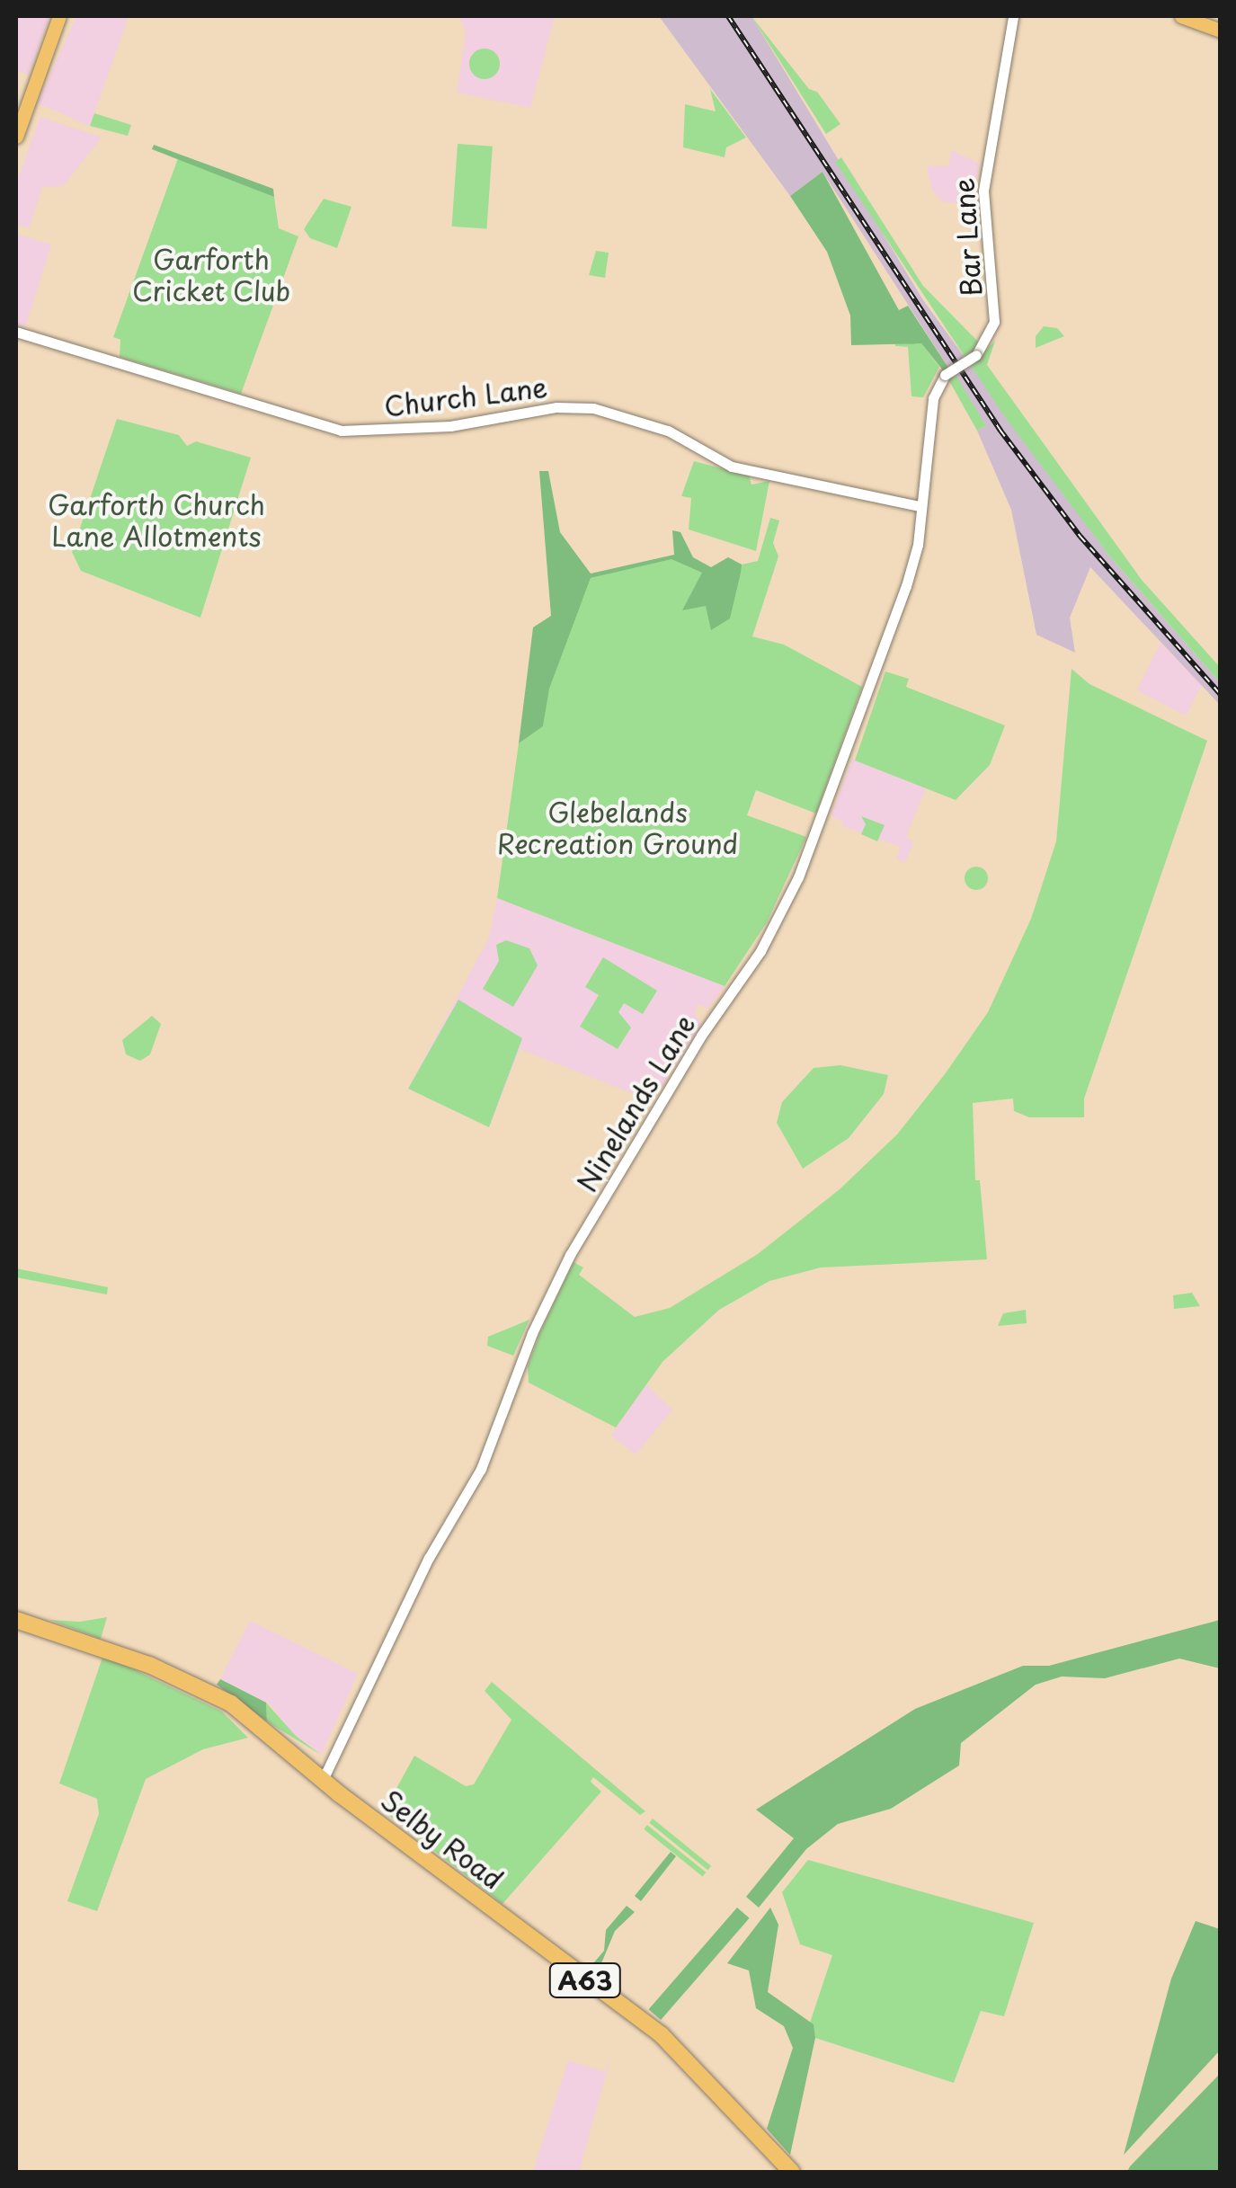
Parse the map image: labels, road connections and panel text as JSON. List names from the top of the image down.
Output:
{
  "streets": {
    "highway": ["Selby Road", "A63"],
    "street": ["Bar Lane", "Church Lane", "Ninelands Lane"]
  },
  "crossings": [
    ["Bar Lane", "Ninelands Lane"],
    ["Church Lane", "Ninelands Lane"],
    ["Ninelands Lane", "Selby Road"]
  ],
  "parks": ["Garforth Cricket Club", "Garforth Church Lane Allotments", "Glebelands Recreation Ground"]
}
